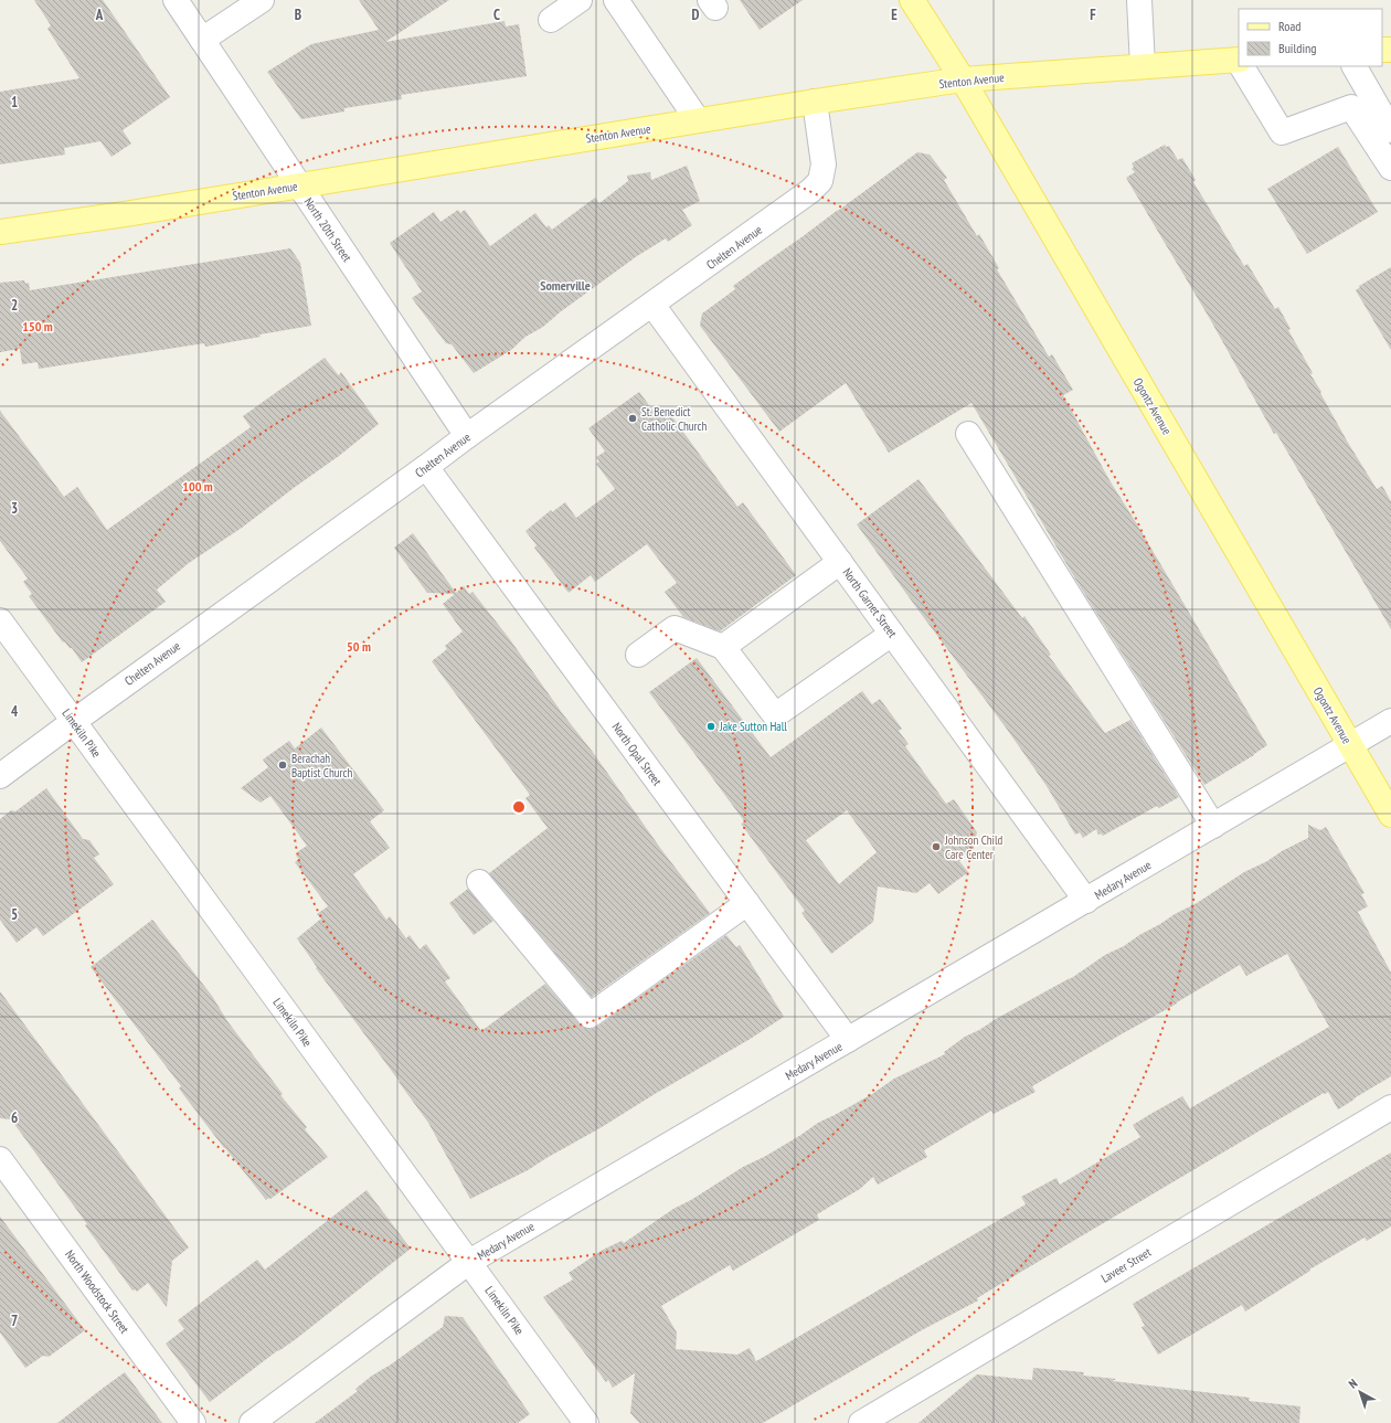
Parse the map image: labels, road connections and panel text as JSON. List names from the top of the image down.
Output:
{
  "streets": {
    "main road": ["Stenton Avenue", "Ogontz Avenue"],
    "street": [
      "North 20th Street",
      "Chelten Avenue",
      "North Garnet Street",
      "Limekiln Pike",
      "North Opal Street",
      "Medary Avenue",
      "Laveer Street",
      "North Woodstock Street"
    ]
  },
  "crossings": [
    ["Stenton Avenue", "North 20th Street"],
    ["Stenton Avenue", "Chelten Avenue"],
    ["Stenton Avenue", "Ogontz Avenue"],
    ["North 20th Street", "Chelten Avenue"],
    ["Chelten Avenue", "North Garnet Street"],
    ["Chelten Avenue", "Limekiln Pike"],
    ["Chelten Avenue", "North Opal Street"],
    ["Ogontz Avenue", "Medary Avenue"],
    ["North Garnet Street", "Medary Avenue"],
    ["Limekiln Pike", "Medary Avenue"],
    ["North Opal Street", "Medary Avenue"]
  ],
  "districts": ["Somerville"],
  "places": [
    "St. Benedict Catholic Church",
    "Jake Sutton Hall",
    "Berachah Baptist Church",
    "Johnson Child Care Center"
  ],
  "legend": ["Road", "Building"],
  "north": "top left",
  "grid": {
    "columns": [
      "A",
      "B",
      "C",
      "D",
      "E",
      "F"
    ],
    "rows": [
      "1",
      "2",
      "3",
      "4",
      "5",
      "6",
      "7"
    ]
  },
  "rings": ["150 m", "100 m", "50 m"]
}
